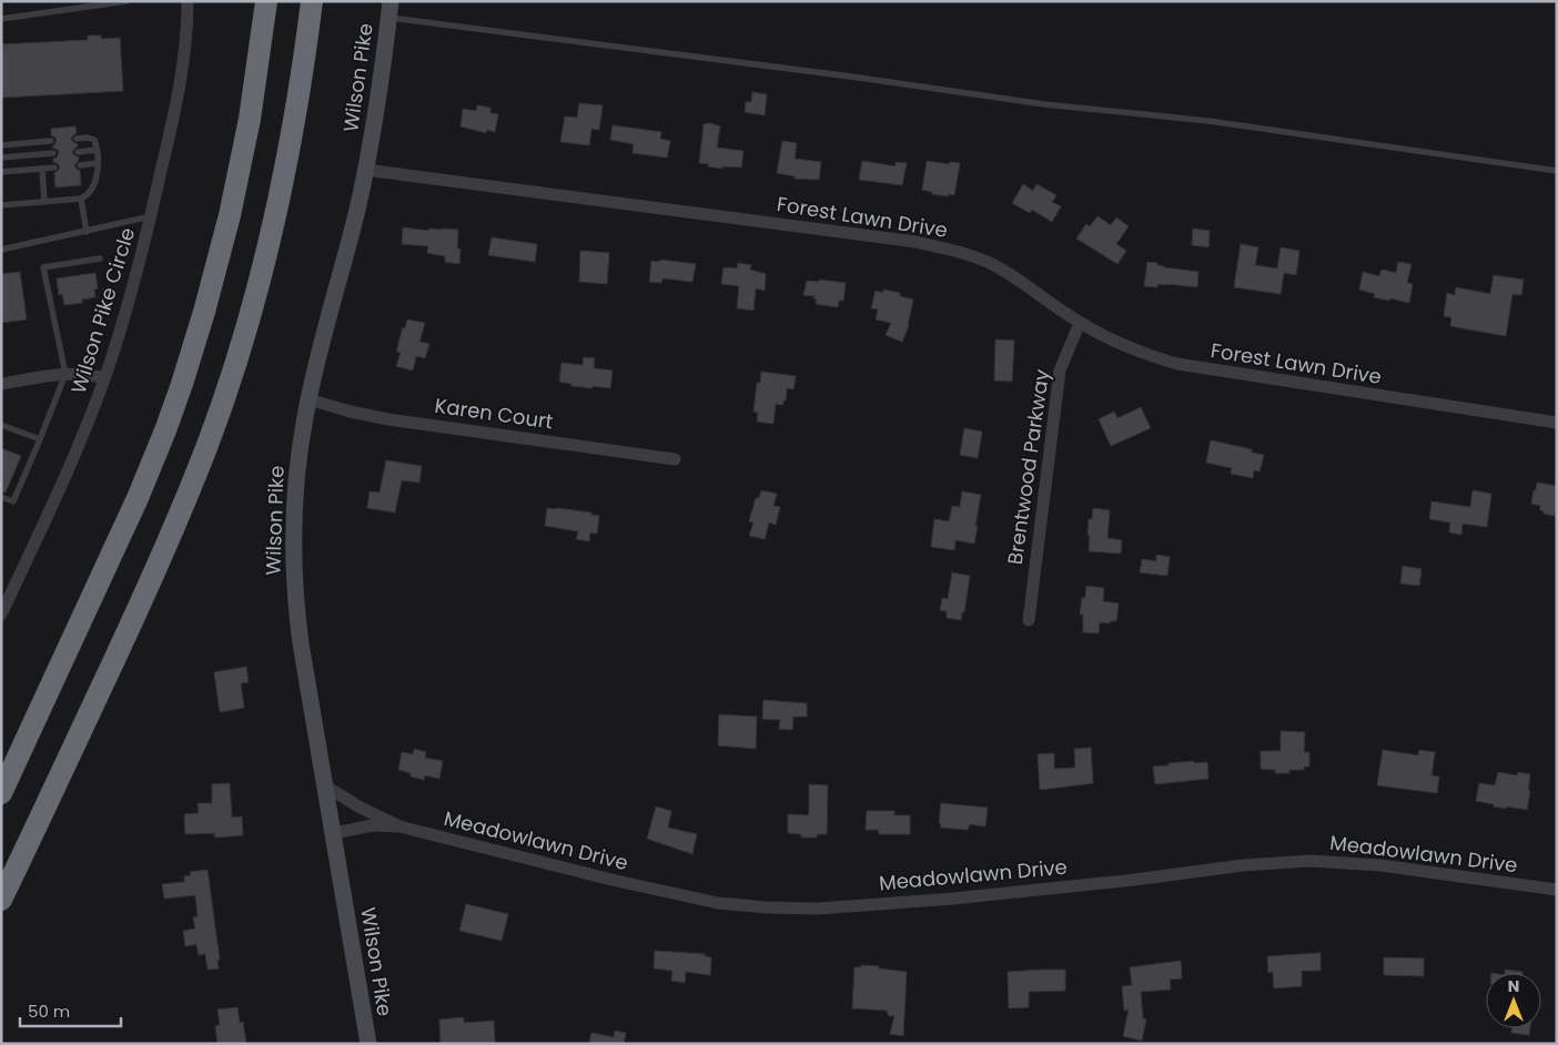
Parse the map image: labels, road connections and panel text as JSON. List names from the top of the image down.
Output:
{
  "streets": {
    "main road": ["Wilson Pike"],
    "street": [
      "Forest Lawn Drive",
      "Wilson Pike Circle",
      "Karen Court",
      "Brentwood Parkway",
      "Meadowlawn Drive"
    ]
  },
  "crossings": [
    ["Wilson Pike", "Forest Lawn Drive"],
    ["Wilson Pike", "Karen Court"],
    ["Wilson Pike", "Meadowlawn Drive"],
    ["Forest Lawn Drive", "Brentwood Parkway"]
  ],
  "scale_bar": "50 m",
  "north": "top"
}
